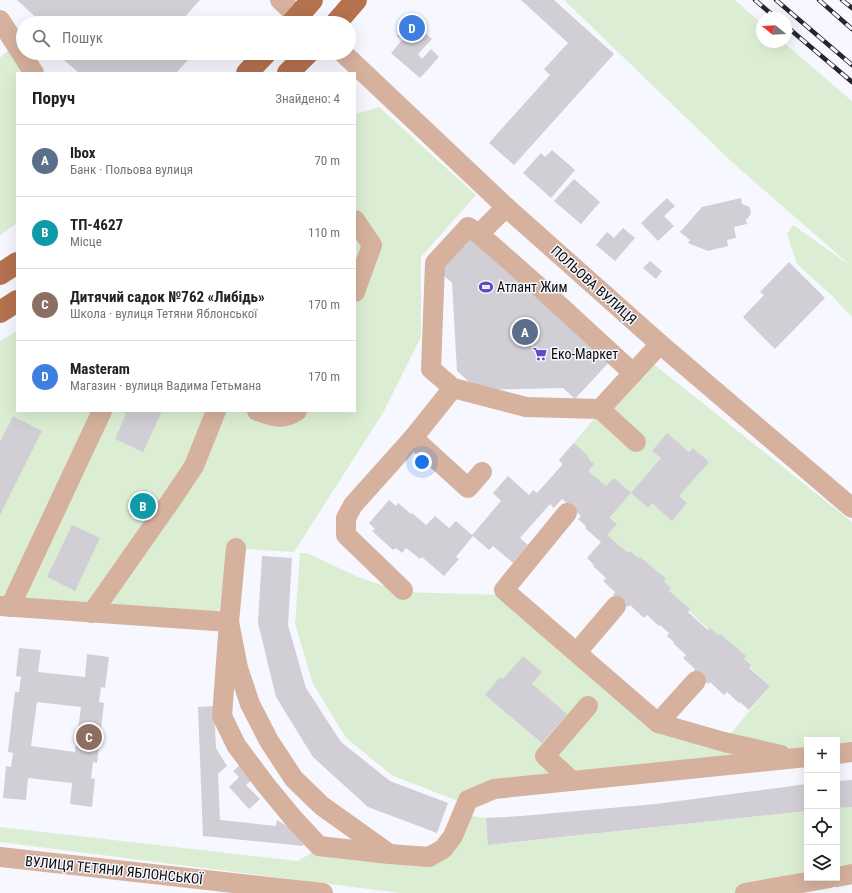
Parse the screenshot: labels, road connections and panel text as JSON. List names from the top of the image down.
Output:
{
  "streets": {
    "street": ["ПОЛЬОВА ВУЛИЦЯ", "ВУЛИЦЯ ТЕТЯНИ ЯБЛОНСЬКОЇ"]
  },
  "places": {
    "sports": ["Атлант Жим"],
    "supermarket": ["Еко-Маркет"]
  },
  "north": "left",
  "page": {
    "pins": [
      "D",
      "A",
      "B",
      "C"
    ],
    "search": "Пошук",
    "heading": ["Поруч", "Знайдено: 4"],
    "list": [
      {
        "mark": "A",
        "name": "Ibox",
        "note": "Банк · Польова вулиця",
        "value": "70 m"
      },
      {
        "mark": "B",
        "name": "ТП-4627",
        "note": "Місце",
        "value": "110 m"
      },
      {
        "mark": "C",
        "name": "Дитячий садок №762 «Либідь»",
        "note": "Школа · вулиця Тетяни Яблонської",
        "value": "170 m"
      },
      {
        "mark": "D",
        "name": "Masteram",
        "note": "Магазин · вулиця Вадима Гетьмана",
        "value": "170 m"
      }
    ],
    "map_buttons": ["+", "−"]
  }
}
